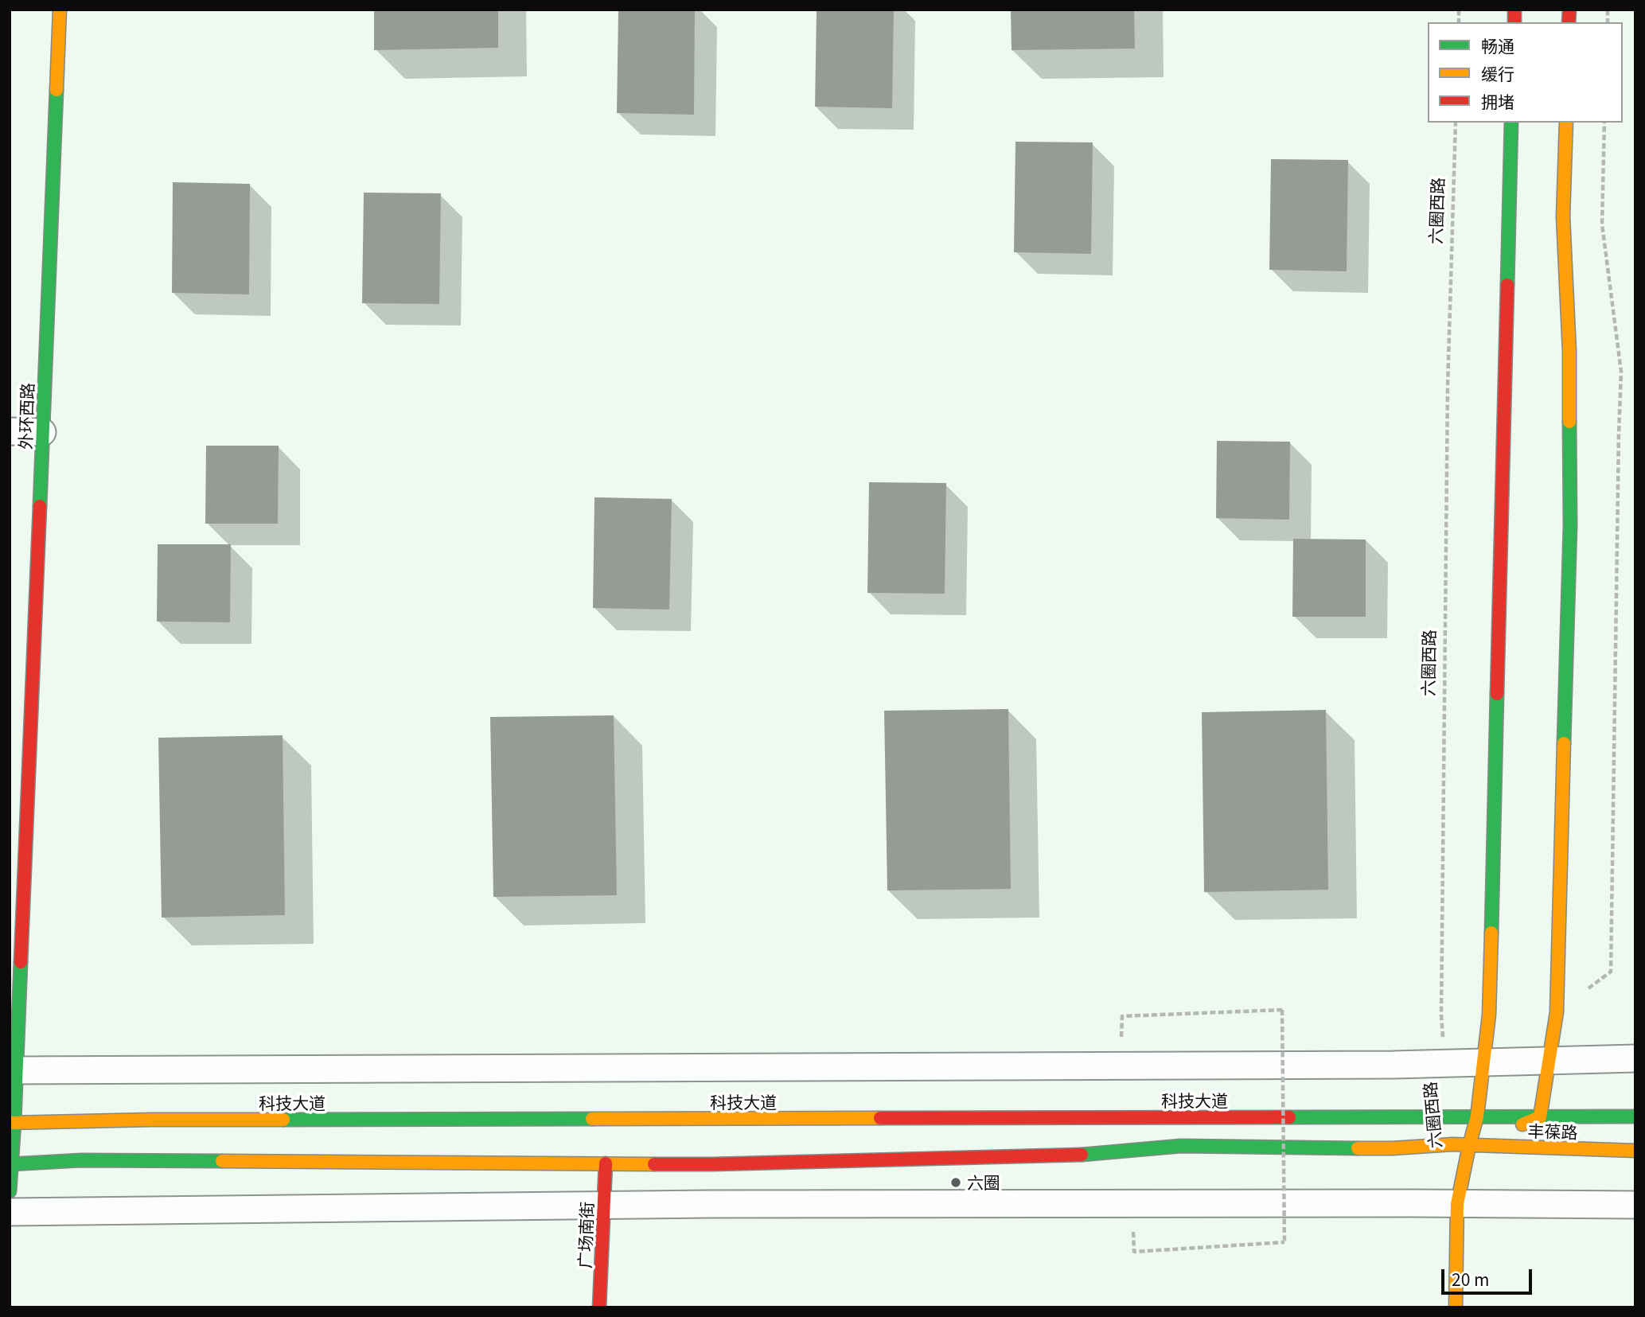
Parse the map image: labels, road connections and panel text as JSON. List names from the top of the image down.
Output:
{
  "streets": {
    "main road": [
      "六圈西路",
      "外环西路",
      "科技大道",
      "丰葆路",
      "广场南街"
    ]
  },
  "crossings": [
    ["六圈西路", "科技大道"],
    ["六圈西路", "丰葆路"],
    ["外环西路", "科技大道"],
    ["科技大道", "丰葆路"]
  ],
  "places": ["六圈"],
  "legend": ["畅通", "缓行", "拥堵"],
  "scale_bar": "20 m"
}
